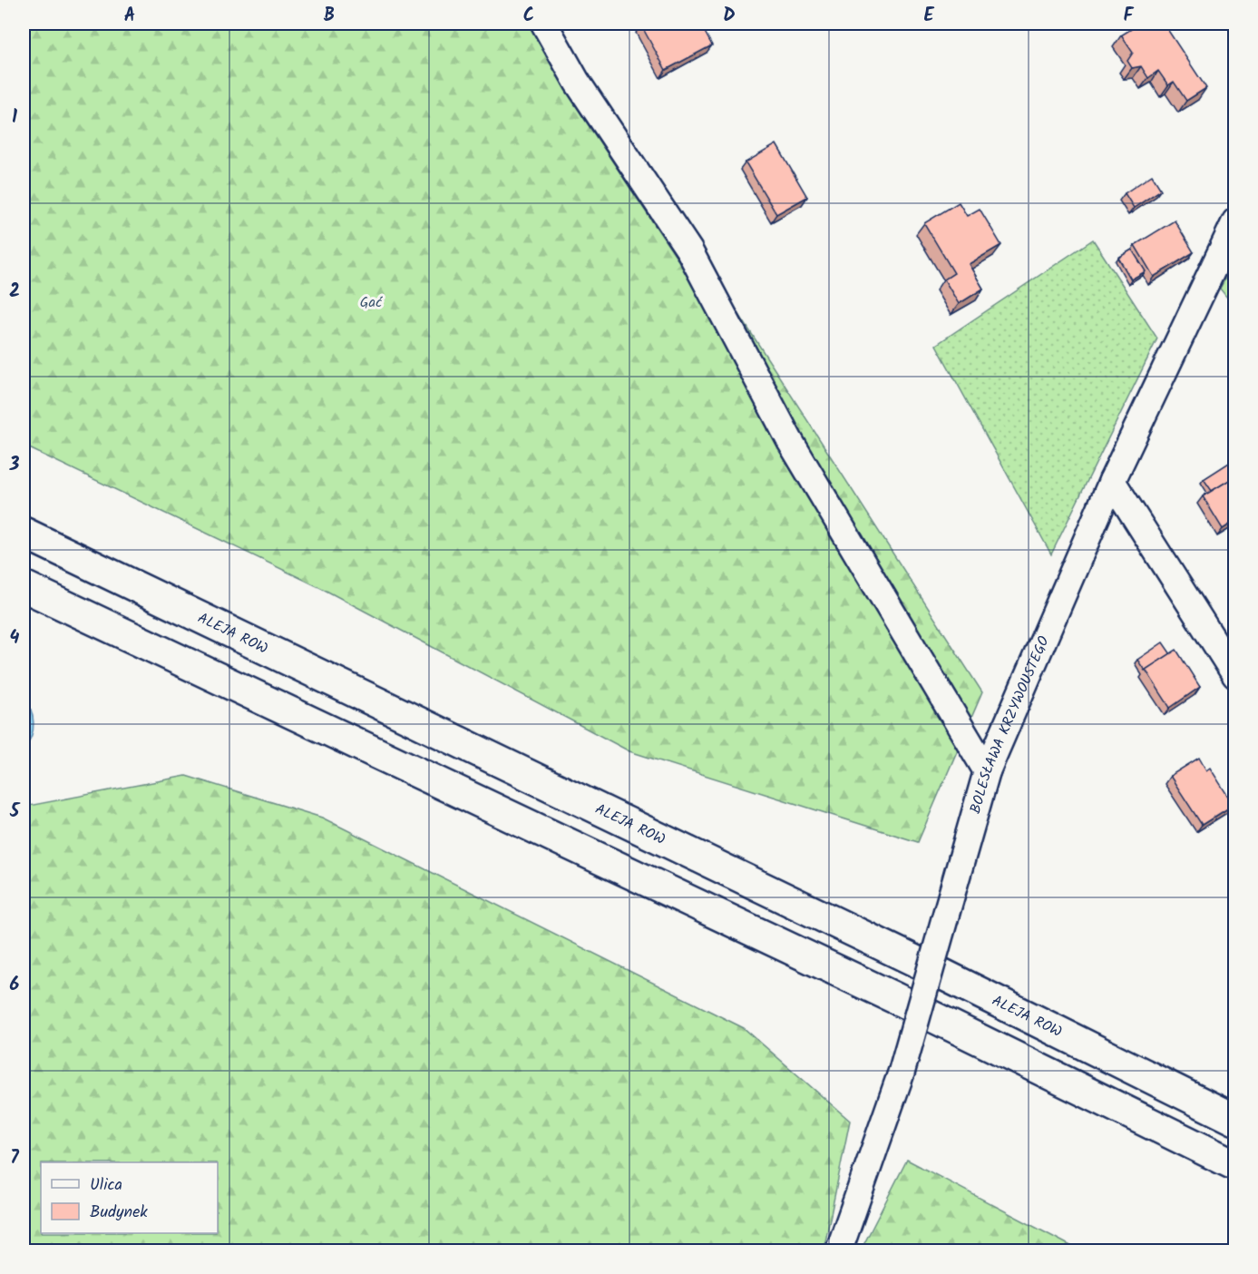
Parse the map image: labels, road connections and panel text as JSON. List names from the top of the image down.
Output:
{
  "streets": {
    "main road": ["ALEJA ROW"],
    "street": ["BOLESŁAWA KRZYWOUSTEGO"]
  },
  "parks": ["Gać"],
  "legend": ["Ulica", "Budynek"],
  "grid": {
    "columns": [
      "A",
      "B",
      "C",
      "D",
      "E",
      "F"
    ],
    "rows": [
      "1",
      "2",
      "3",
      "4",
      "5",
      "6",
      "7"
    ]
  }
}
